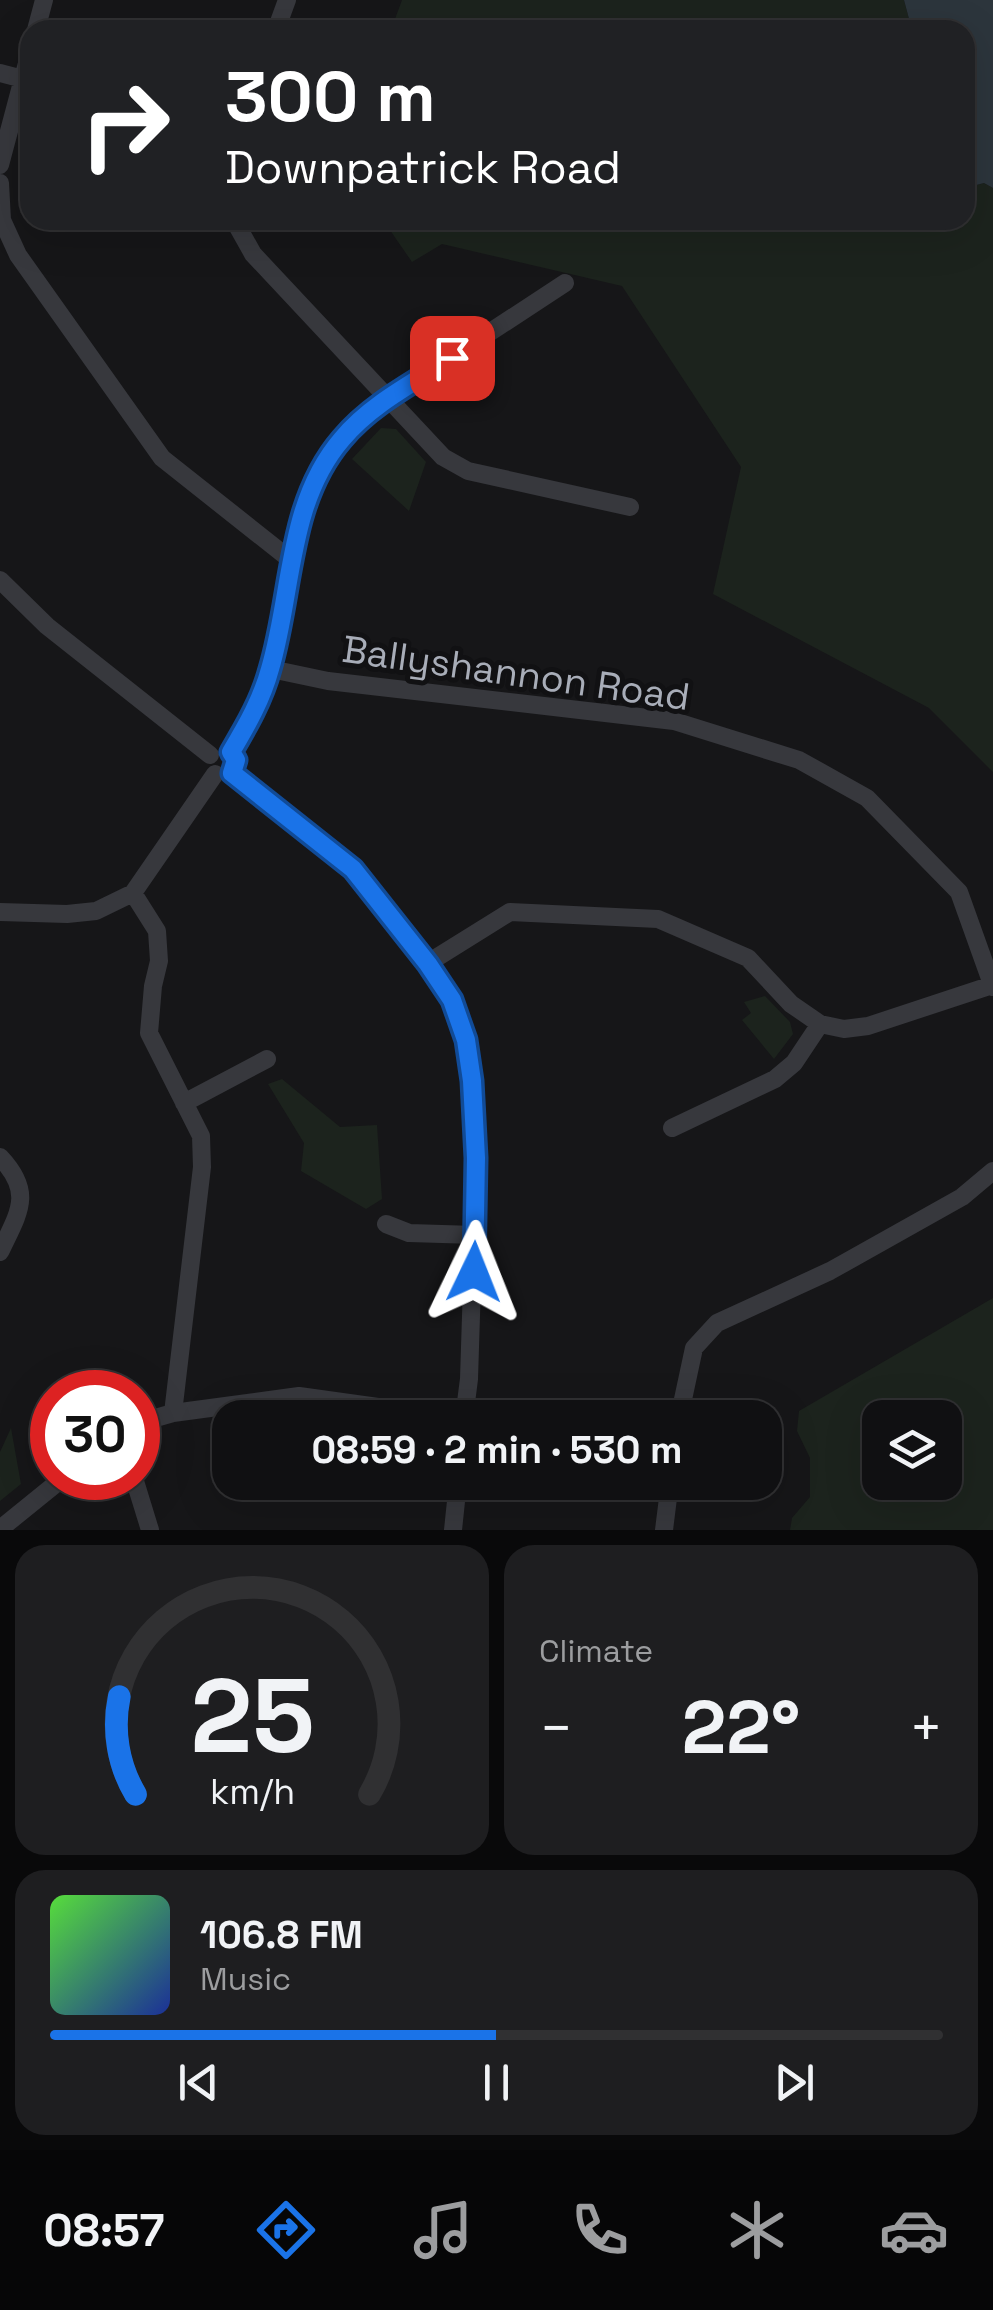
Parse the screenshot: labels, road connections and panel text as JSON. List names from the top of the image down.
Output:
{
  "streets": {
    "street": ["Ballyshannon Road"]
  },
  "page": {
    "turn": ["300 m", "Downpatrick Road"],
    "limit": "30",
    "trip": "08:59 · 2 min · 530 m",
    "tile": "Climate",
    "heat": ["−", "22°", "+"],
    "song": ["106.8 FM", "Music"],
    "tabs": "08:57",
    "gauge": ["25", "km/h"]
  }
}
